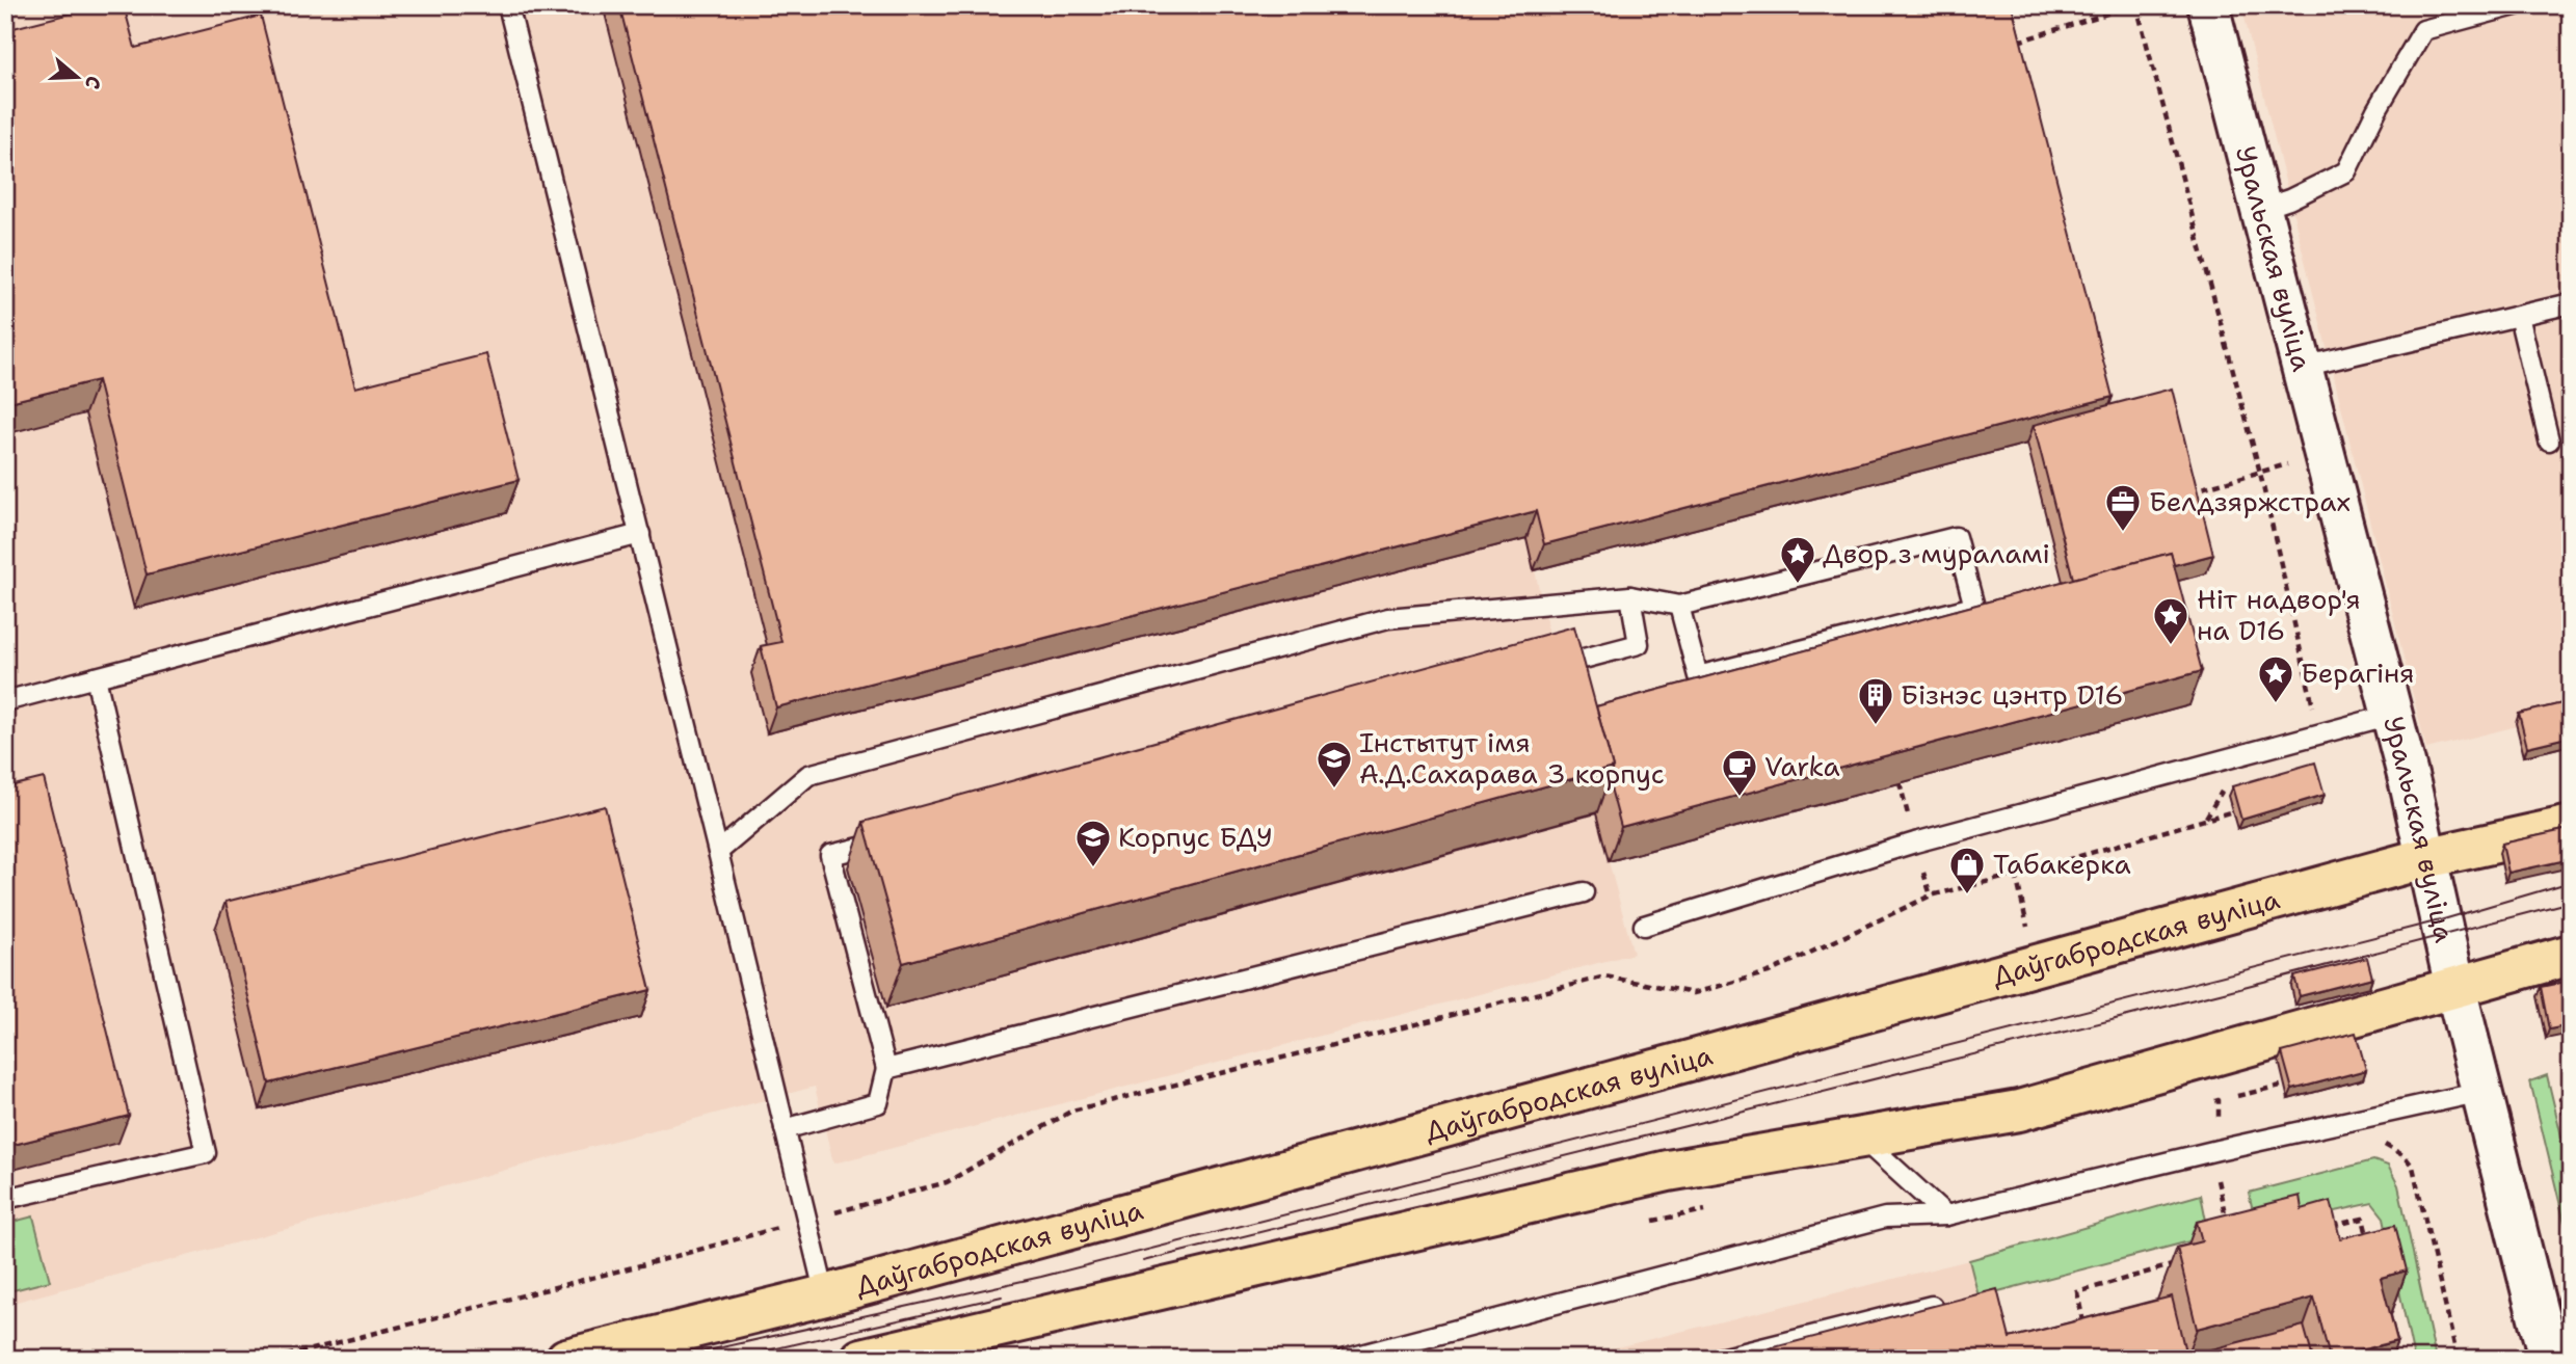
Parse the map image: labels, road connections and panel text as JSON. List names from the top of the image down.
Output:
{
  "streets": {
    "main road": ["Даўгабродская вуліца"],
    "street": ["Уральская вуліца"]
  },
  "crossings": [
    ["Уральская вуліца", "Даўгабродская вуліца"]
  ],
  "places": {
    "office": ["Белдзяржстрах"],
    "place": ["Двор з мураламі", "Ніт надвор'я на D16", "Берагіня"],
    "building": ["Бізнэс цэнтр D16"],
    "school or university": ["Інстытут імя А.Д.Сахарава 3 корпус", "Корпус БДУ"],
    "cafe": ["Varka"],
    "shop": ["Табакерка"]
  },
  "north": "right"
}
